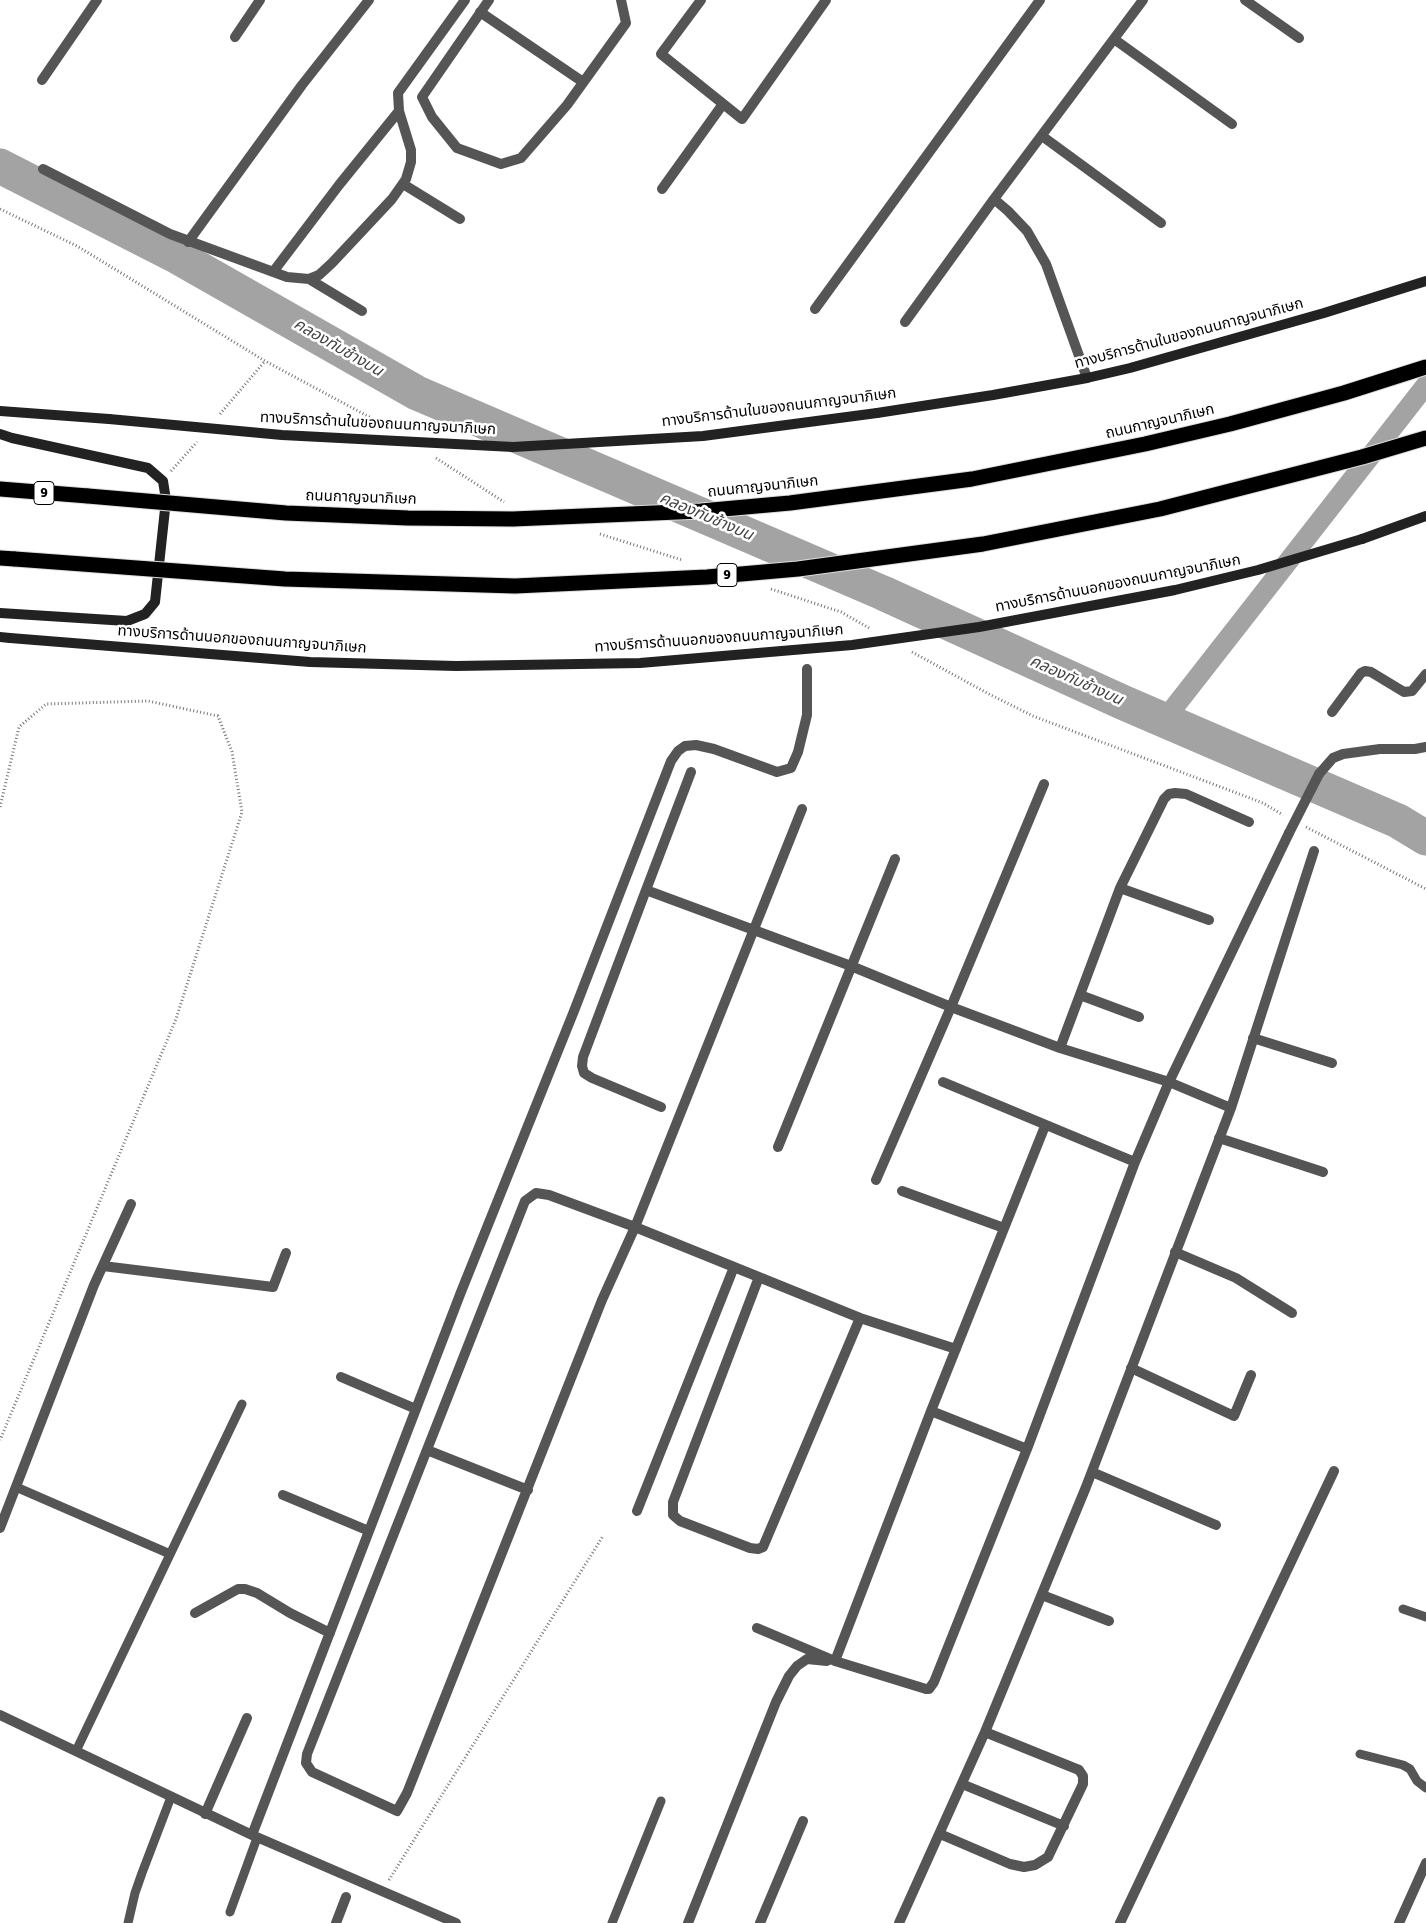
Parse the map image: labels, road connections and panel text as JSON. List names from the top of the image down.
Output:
{
  "streets": {
    "highway": ["ถนนกาญจนาภิเษก", "9"],
    "main road": ["ทางบริการด้านในของถนนกาญจนาภิเษก", "ทางบริการด้านนอกของถนนกาญจนาภิเษก"]
  },
  "water": ["คลองทับช้างบน"]
}
